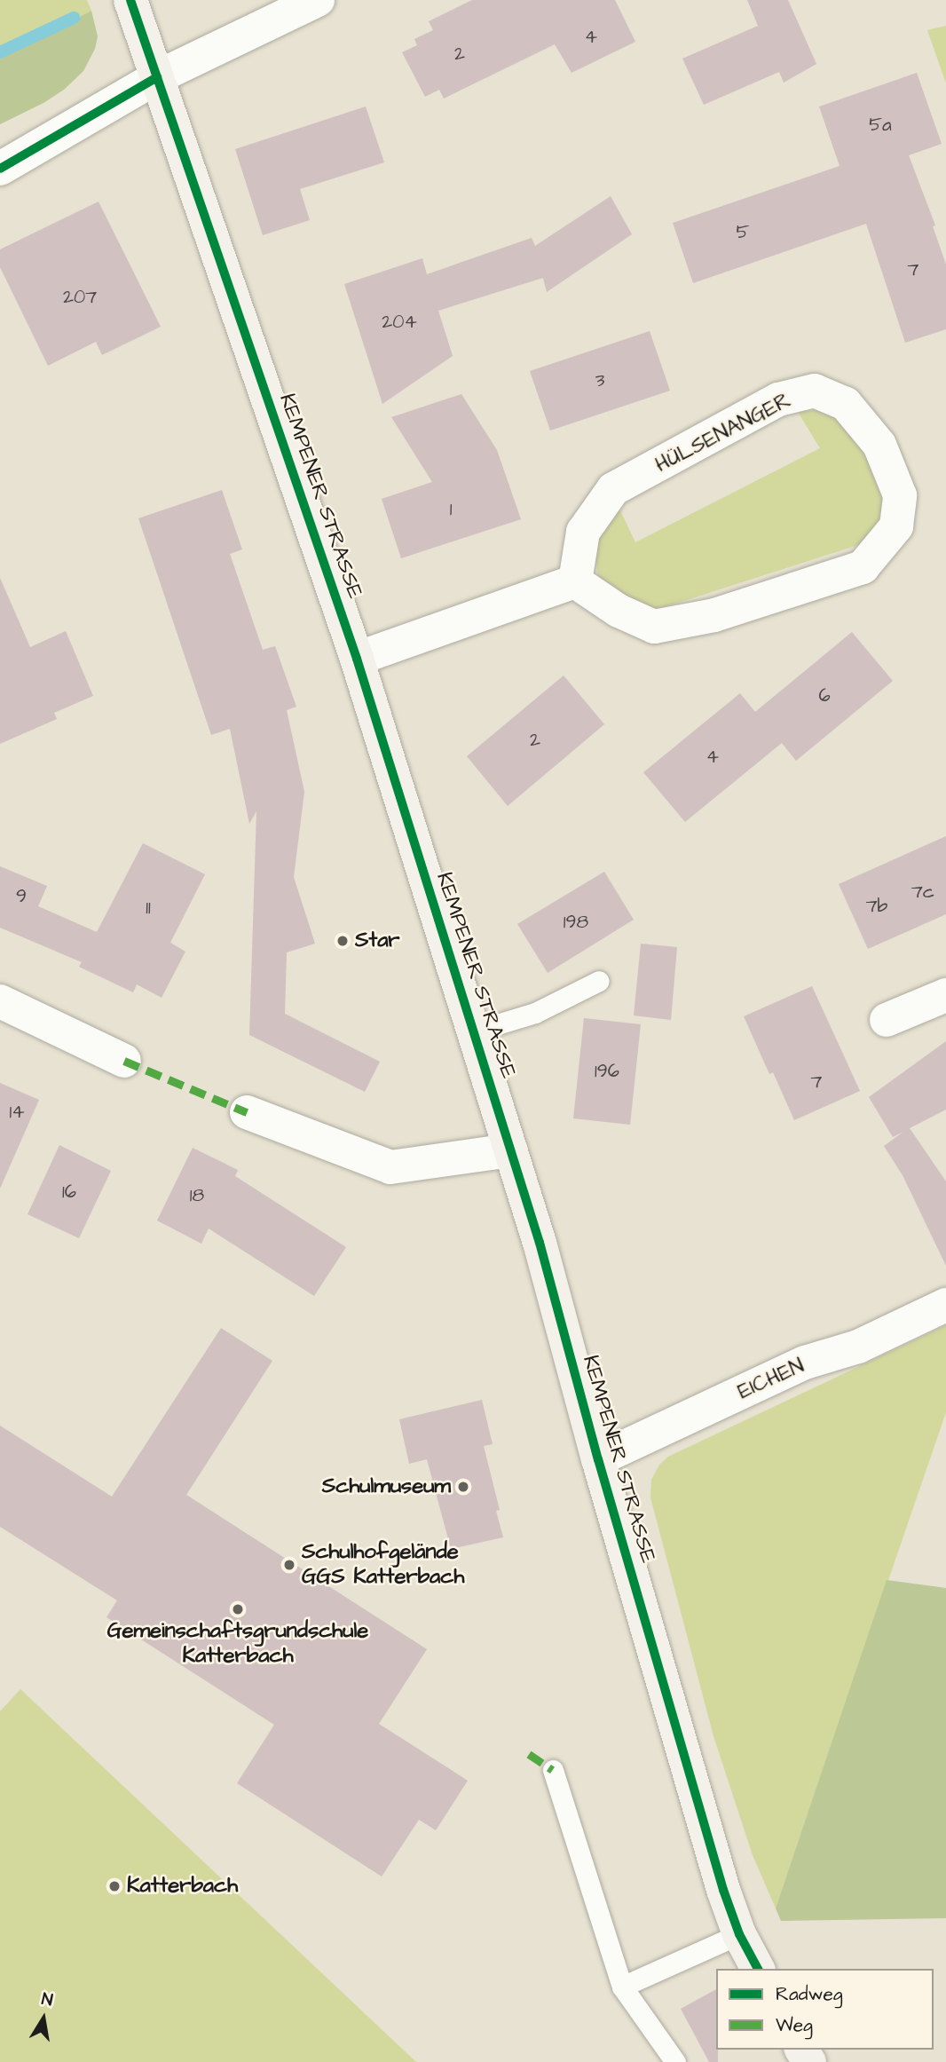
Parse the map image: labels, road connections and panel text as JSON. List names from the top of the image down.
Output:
{
  "streets": {
    "main road": ["KEMPENER STRASSE"],
    "street": ["HÜLSENANGER", "EICHEN"]
  },
  "crossings": [
    ["KEMPENER STRASSE", "EICHEN"]
  ],
  "places": [
    "Star",
    "Schulmuseum",
    "Schulhofgelände GGS Katterbach",
    "Gemeinschaftsgrundschule Katterbach",
    "Katterbach"
  ],
  "house_numbers": [
    "4",
    "2",
    "5a",
    "5",
    "7",
    "207",
    "204",
    "3",
    "1",
    "6",
    "2",
    "4",
    "7c",
    "9",
    "7b",
    "11",
    "198",
    "196",
    "7",
    "14",
    "16",
    "18"
  ],
  "legend": ["Radweg", "Weg"],
  "north": "top"
}
